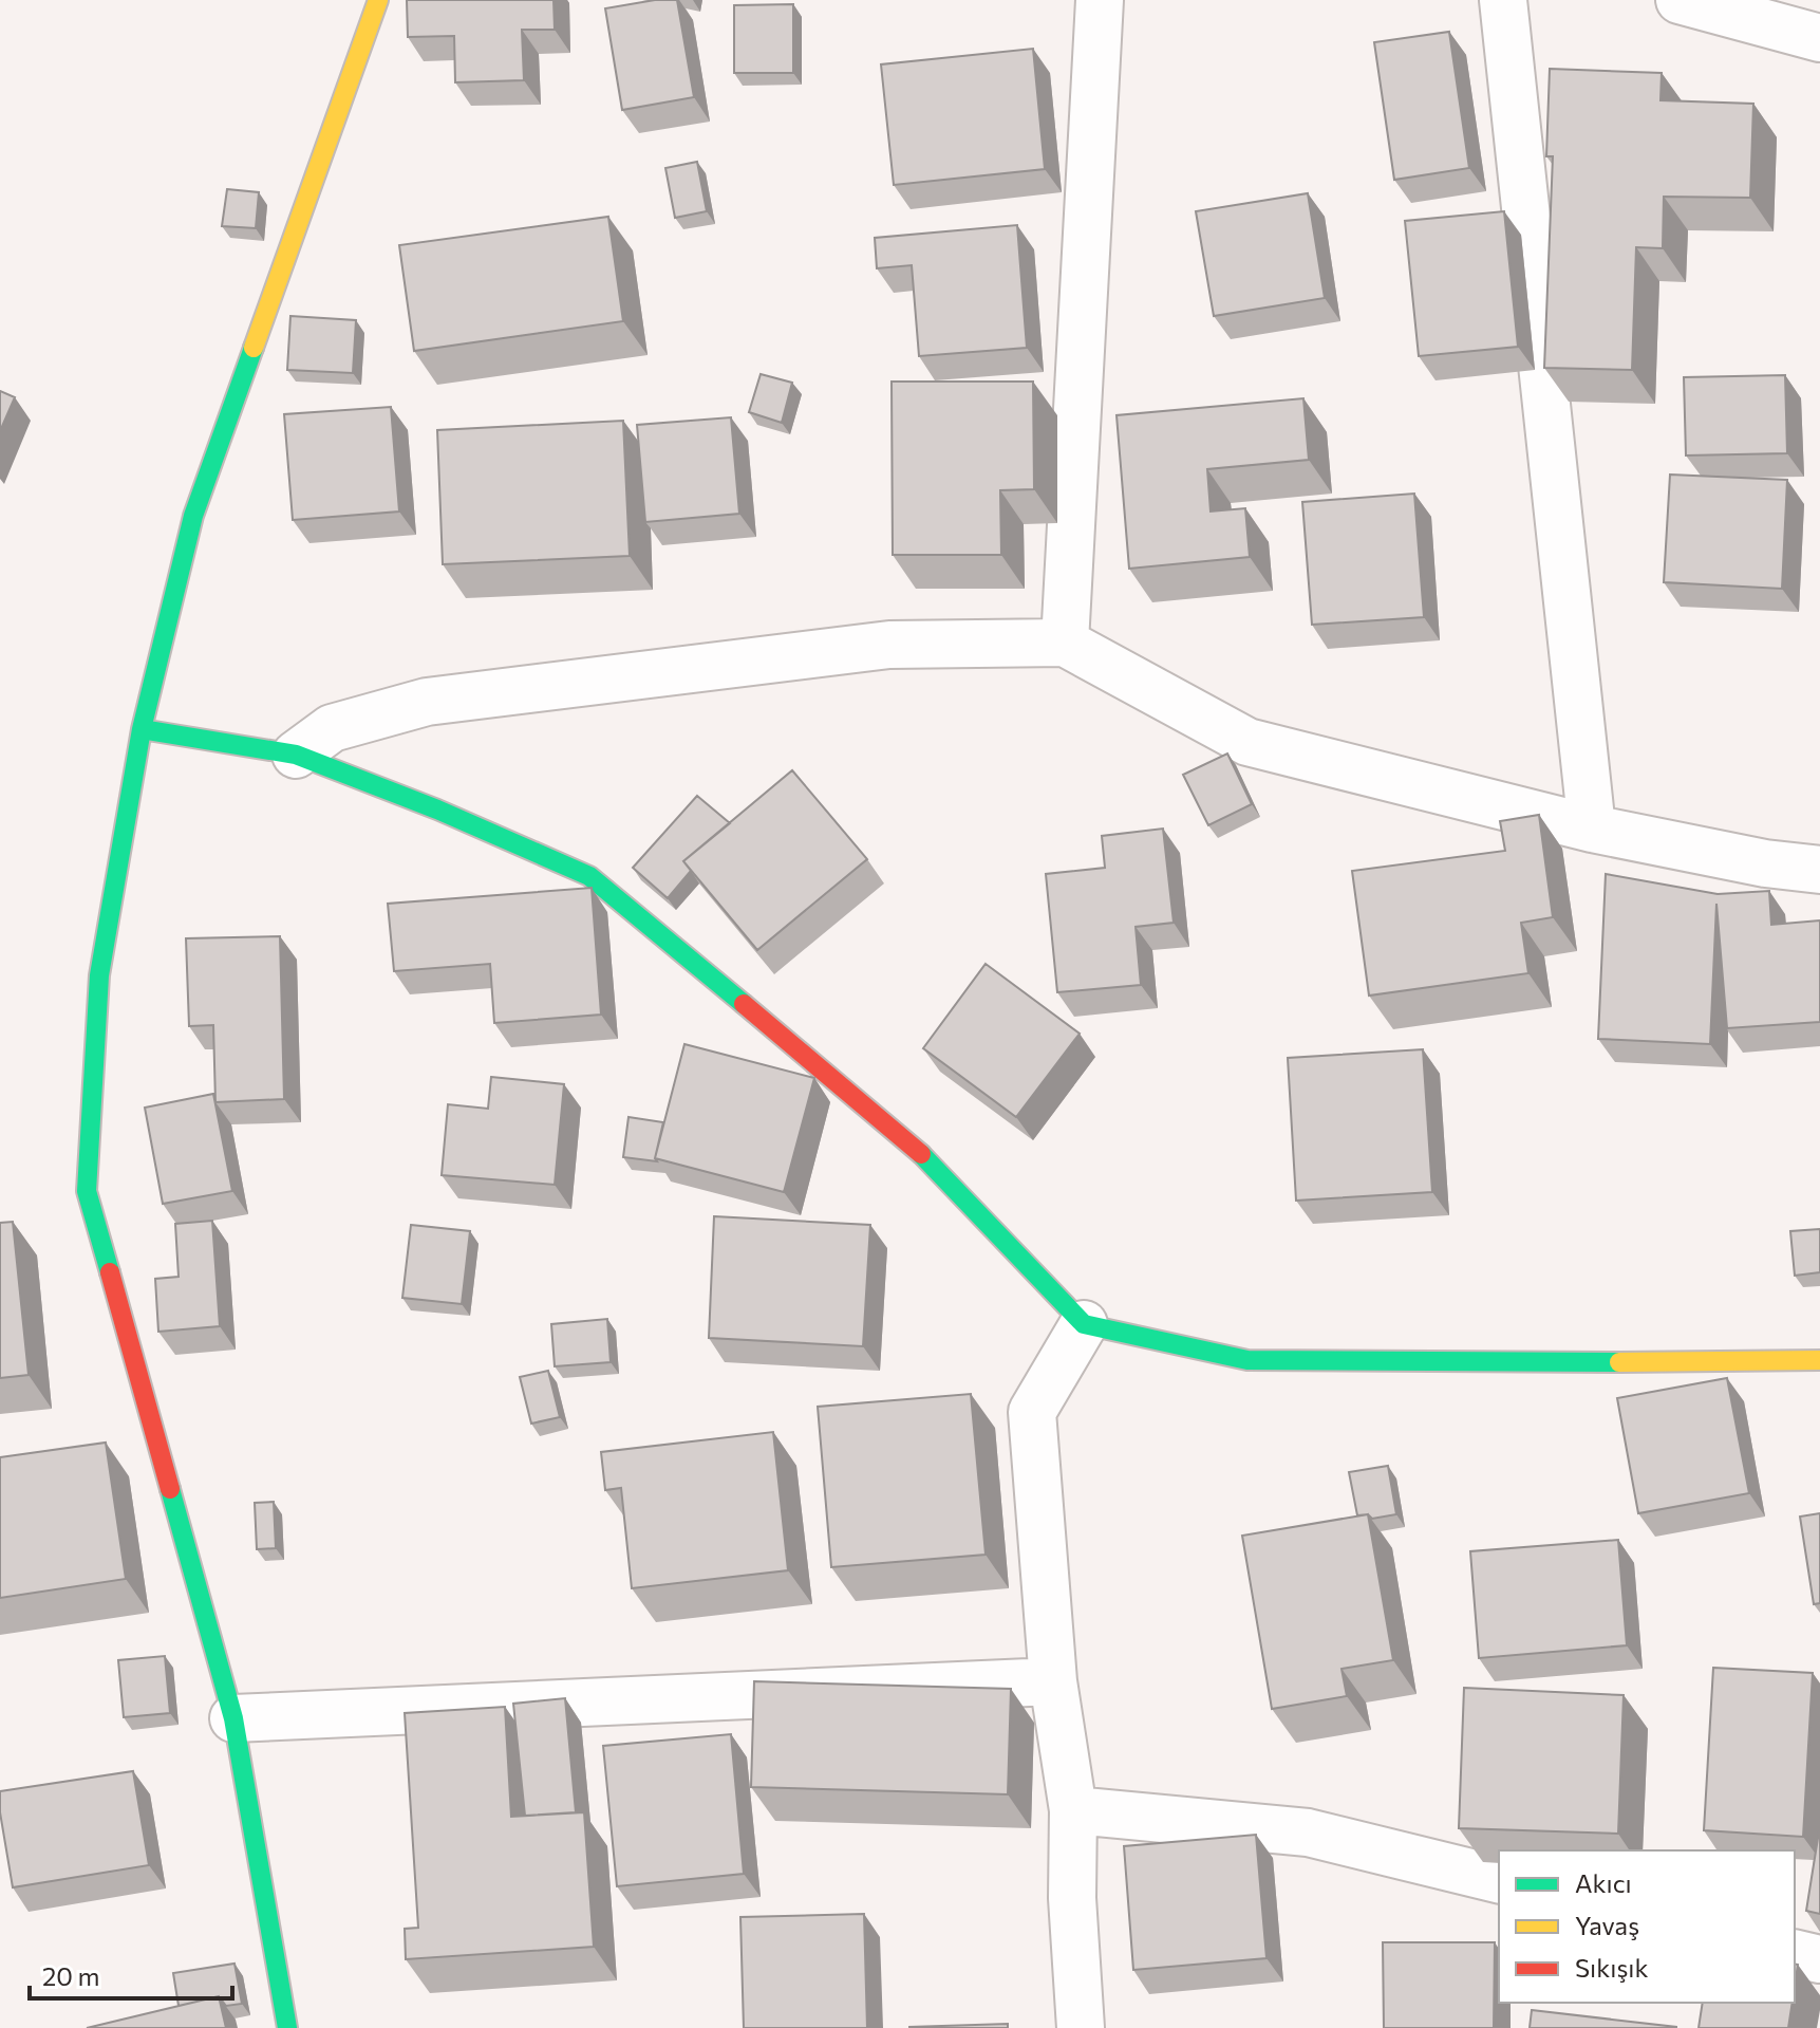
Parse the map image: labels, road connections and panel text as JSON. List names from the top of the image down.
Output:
{
  "legend": ["Akıcı", "Yavaş", "Sıkışık"],
  "scale_bar": "20 m"
}
